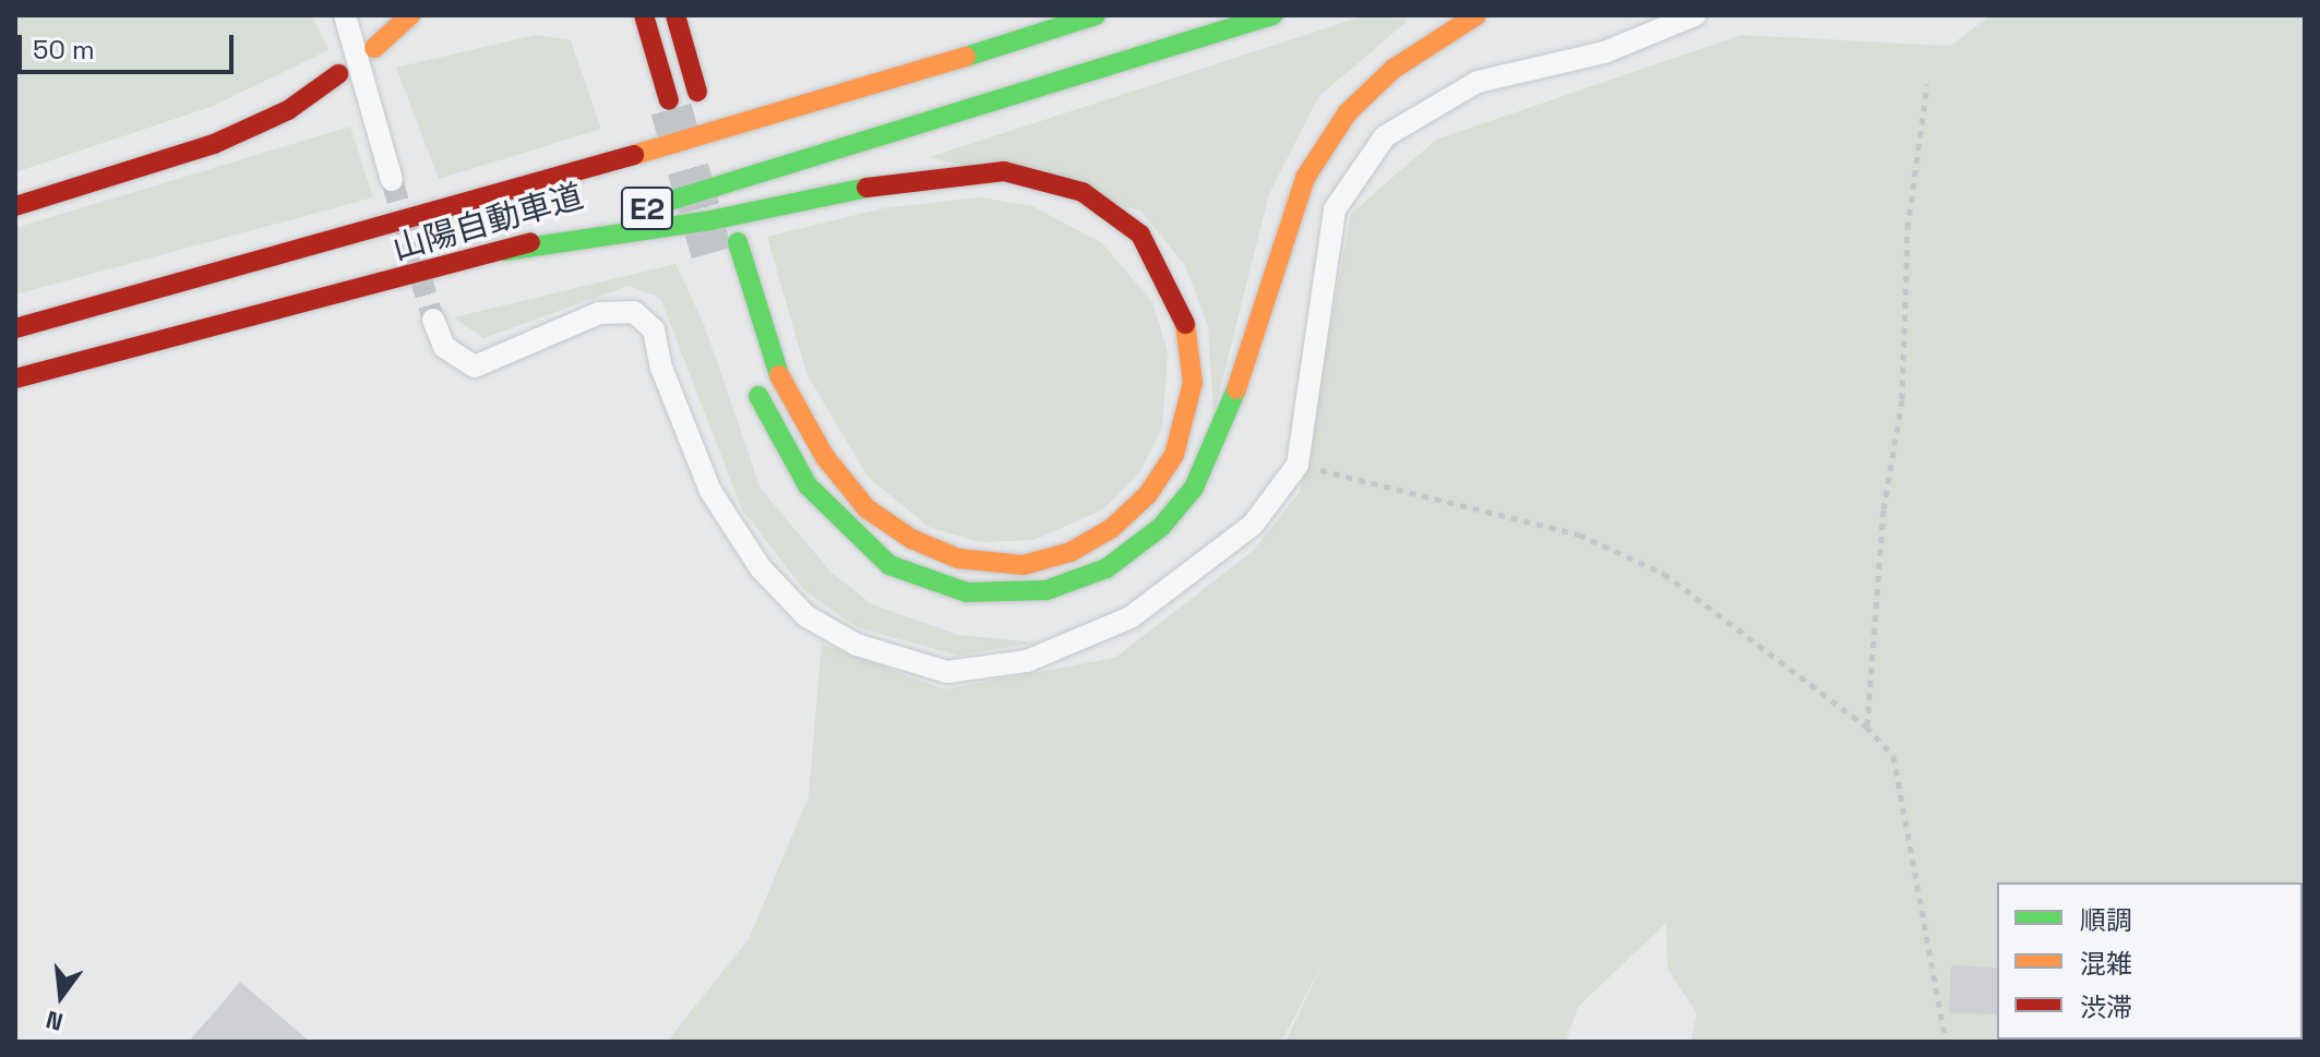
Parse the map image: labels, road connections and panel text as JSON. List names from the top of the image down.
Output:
{
  "streets": {
    "highway": ["E2", "山陽自動車道"]
  },
  "legend": ["順調", "混雑", "渋滞"],
  "scale_bar": "50 m",
  "north": "bottom"
}
